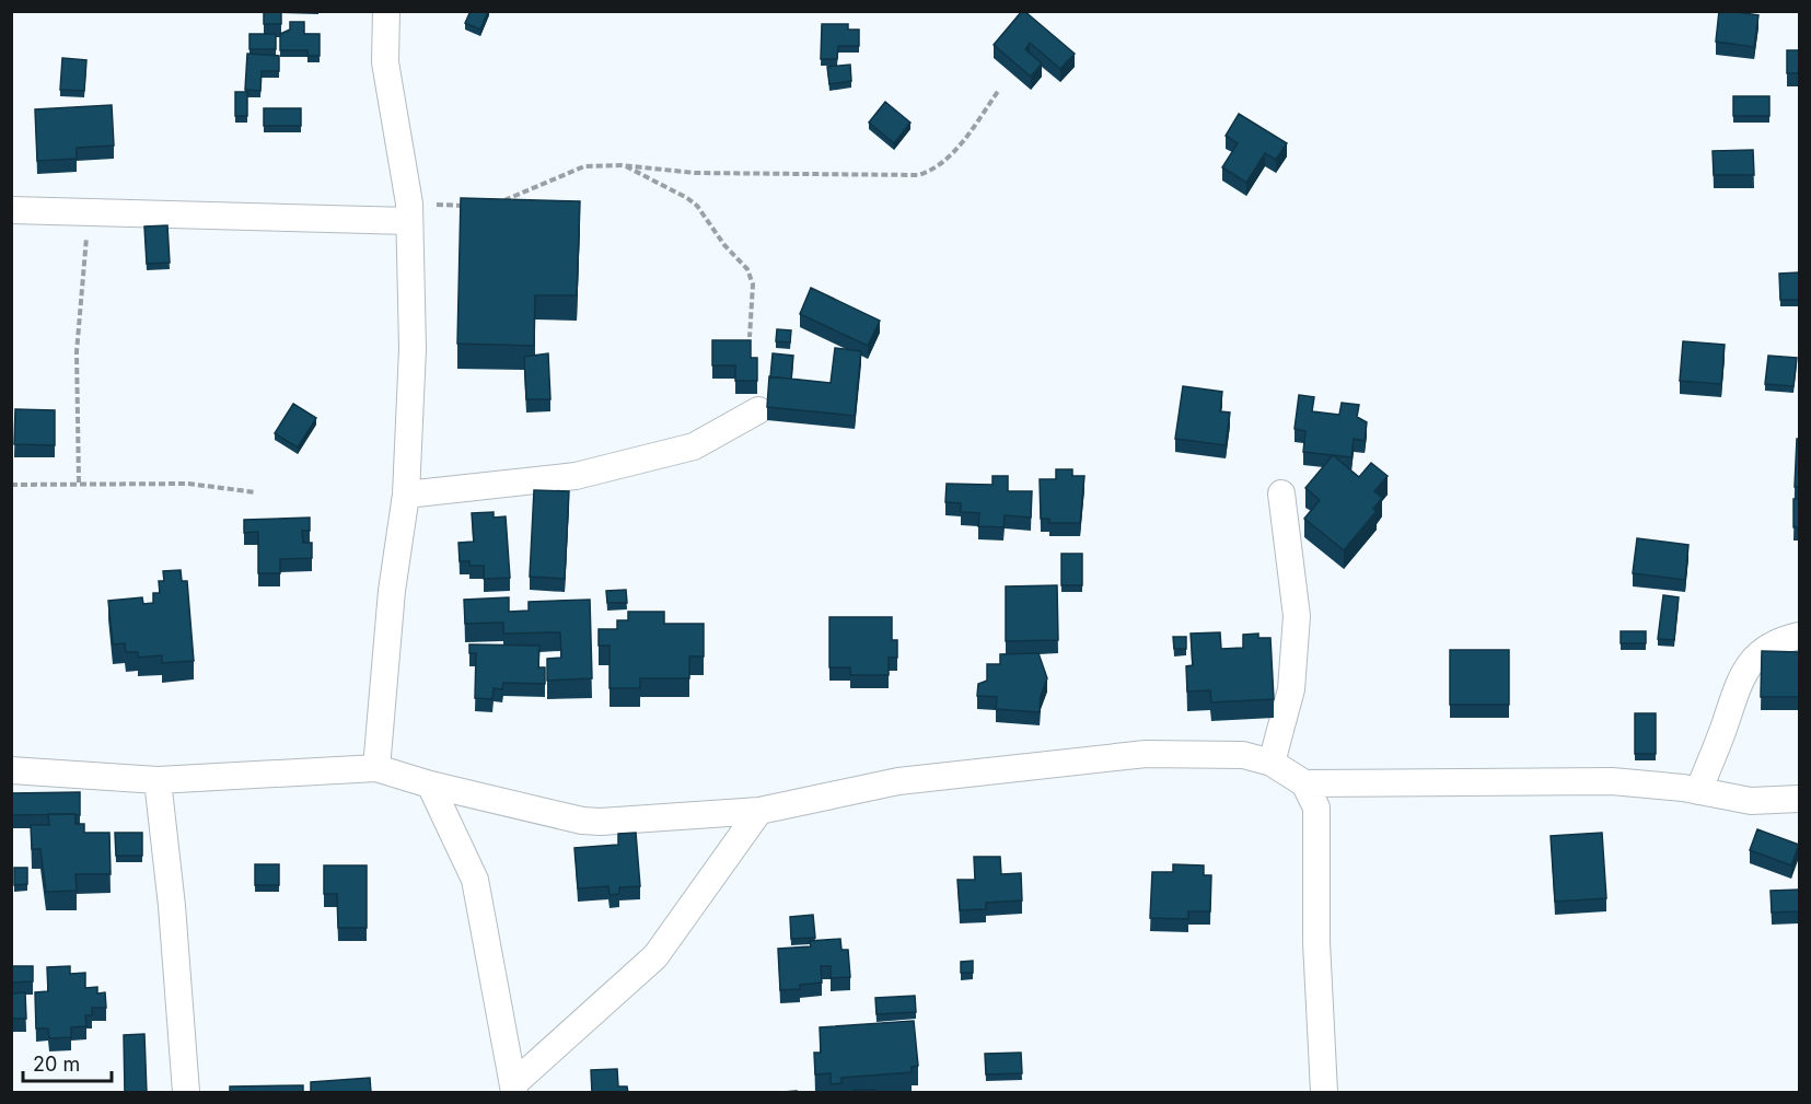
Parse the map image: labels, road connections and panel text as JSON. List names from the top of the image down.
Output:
{
  "scale_bar": "20 m"
}
